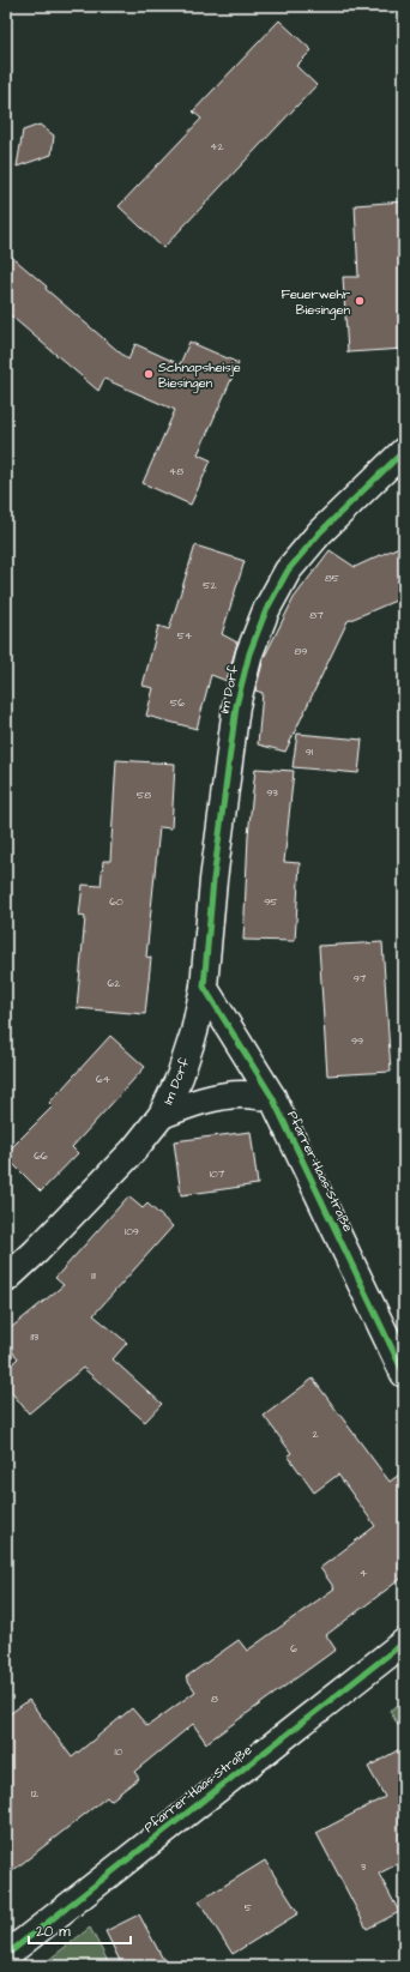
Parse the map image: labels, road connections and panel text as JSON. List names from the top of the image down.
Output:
{
  "streets": {
    "street": ["Im Dorf", "Pfarrer-Haas-Straße"]
  },
  "crossings": [
    ["Im Dorf", "Pfarrer-Haas-Straße"]
  ],
  "places": ["Feuerwehr Biesingen", "Schnapsheisje Biesingen"],
  "house_numbers": [
    "42",
    "48",
    "85",
    "52",
    "87",
    "54",
    "89",
    "56",
    "91",
    "93",
    "58",
    "60",
    "95",
    "97",
    "62",
    "99",
    "64",
    "66",
    "107",
    "109",
    "111",
    "113",
    "2",
    "4",
    "6",
    "8",
    "10",
    "12",
    "3",
    "5"
  ],
  "scale_bar": "20 m"
}
